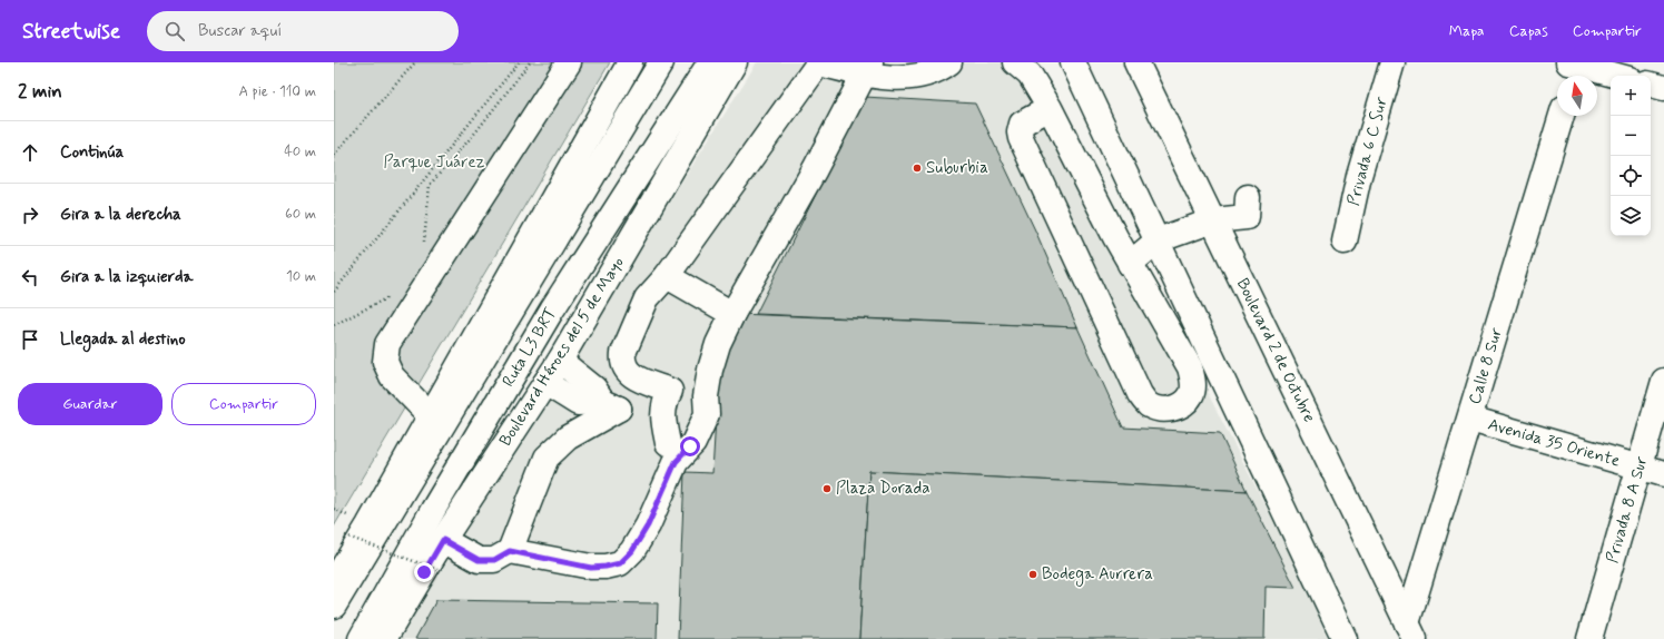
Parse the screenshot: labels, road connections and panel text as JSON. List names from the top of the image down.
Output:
{
  "streets": {
    "main road": [
      "Privada 6 C Sur",
      "Ruta L3 BRT",
      "Boulevard 2 de Octubre",
      "Boulevard Héroes del 5 de Mayo",
      "Calle 8 Sur",
      "Avenida 35 Oriente",
      "Privada 8 A Sur"
    ]
  },
  "crossings": [
    ["Boulevard 2 de Octubre", "Calle 8 Sur"],
    ["Calle 8 Sur", "Avenida 35 Oriente"],
    ["Avenida 35 Oriente", "Privada 8 A Sur"]
  ],
  "parks": ["Parque Juárez"],
  "places": ["Suburbia", "Plaza Dorada", "Bodega Aurrera"],
  "north": "top",
  "page": {
    "header": "Streetwise",
    "search": "Buscar aquí",
    "nav": ["Mapa", "Capas", "Compartir"],
    "heading": ["2 min", "A pie · 110 m"],
    "map_buttons": ["+", "−"],
    "list": [
      ["Continúa", "40 m"],
      ["Gira a la derecha", "60 m"],
      ["Gira a la izquierda", "10 m"],
      "Llegada al destino"
    ],
    "buttons": ["Guardar", "Compartir"]
  }
}
